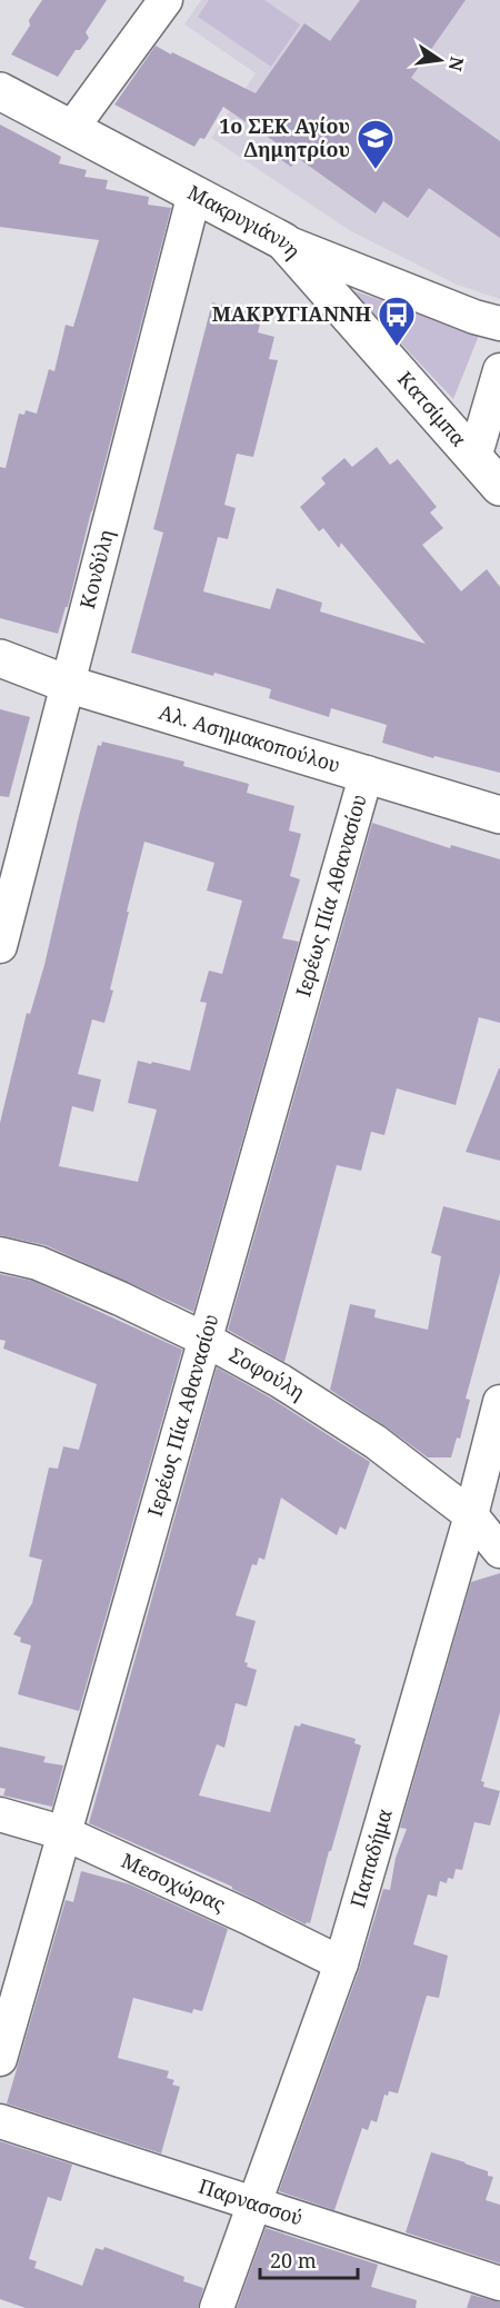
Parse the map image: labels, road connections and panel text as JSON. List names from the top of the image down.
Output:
{
  "streets": {
    "street": [
      "Μακρυγιάννη",
      "Κατσίμπα",
      "Κονδύλη",
      "Αλ. Ασημακοπούλου",
      "Ιερέως Πία Αθανασίου",
      "Σοφούλη",
      "Παπαδήμα",
      "Μεσοχώρας",
      "Παρνασσού"
    ]
  },
  "crossings": [
    ["Μακρυγιάννη", "Κατσίμπα"],
    ["Μακρυγιάννη", "Κονδύλη"],
    ["Κονδύλη", "Αλ. Ασημακοπούλου"],
    ["Αλ. Ασημακοπούλου", "Ιερέως Πία Αθανασίου"],
    ["Ιερέως Πία Αθανασίου", "Σοφούλη"],
    ["Ιερέως Πία Αθανασίου", "Μεσοχώρας"],
    ["Σοφούλη", "Παπαδήμα"],
    ["Παπαδήμα", "Μεσοχώρας"],
    ["Παπαδήμα", "Παρνασσού"]
  ],
  "places": {
    "school or university": ["1ο ΣΕΚ Αγίου Δημητρίου"],
    "bus stop": ["ΜΑΚΡΥΓΙΑΝΝΗ"]
  },
  "scale_bar": "20 m",
  "north": "right"
}
